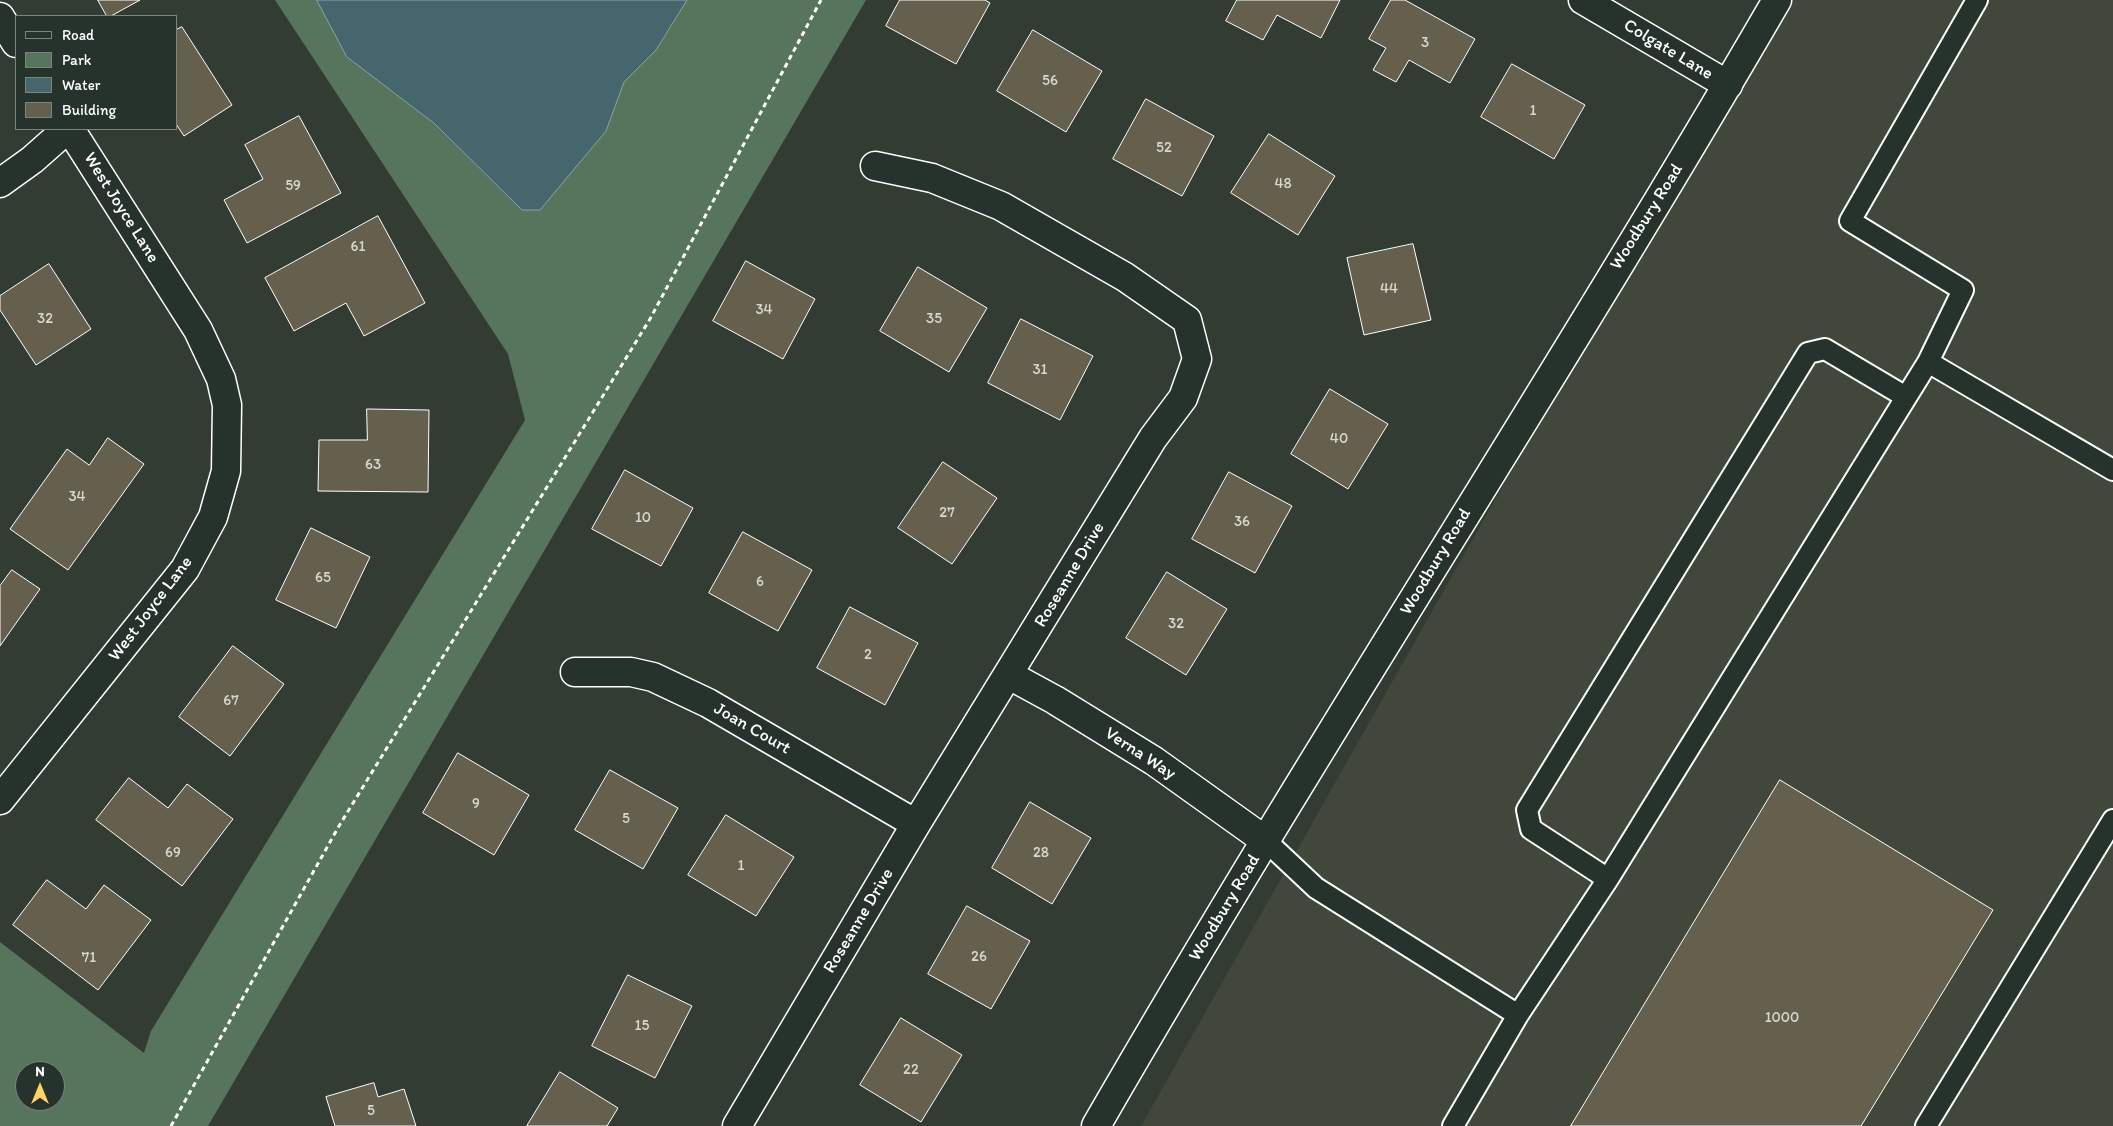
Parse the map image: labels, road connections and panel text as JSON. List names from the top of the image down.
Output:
{
  "streets": {
    "street": [
      "Colgate Lane",
      "West Joyce Lane",
      "Woodbury Road",
      "Roseanne Drive",
      "Joan Court",
      "Verna Way"
    ]
  },
  "crossings": [
    ["Colgate Lane", "Woodbury Road"],
    ["Woodbury Road", "Verna Way"],
    ["Roseanne Drive", "Joan Court"],
    ["Roseanne Drive", "Verna Way"]
  ],
  "house_numbers": [
    "3",
    "56",
    "1",
    "52",
    "48",
    "59",
    "61",
    "44",
    "34",
    "32",
    "35",
    "31",
    "40",
    "63",
    "34",
    "27",
    "10",
    "36",
    "65",
    "6",
    "32",
    "2",
    "67",
    "9",
    "5",
    "69",
    "28",
    "1",
    "26",
    "71",
    "1000",
    "15",
    "22",
    "5"
  ],
  "legend": [
    "Road",
    "Park",
    "Water",
    "Building"
  ],
  "north": "top"
}
